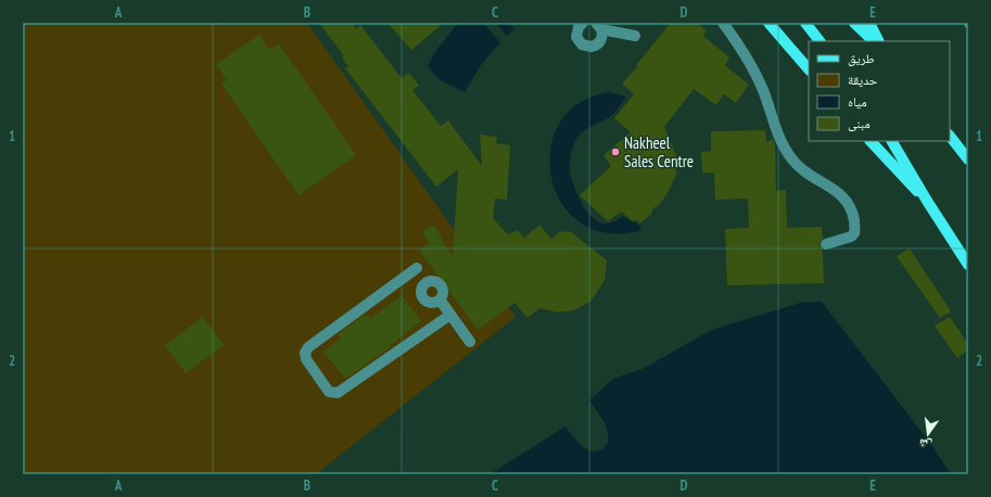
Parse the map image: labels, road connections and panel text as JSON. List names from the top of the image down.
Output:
{
  "places": ["Nakheel Sales Centre"],
  "legend": [
    "طريق",
    "حديقة",
    "مياه",
    "مبنى"
  ],
  "north": "bottom",
  "grid": {
    "columns": [
      "A",
      "B",
      "C",
      "D",
      "E"
    ],
    "rows": ["1", "2"]
  }
}
